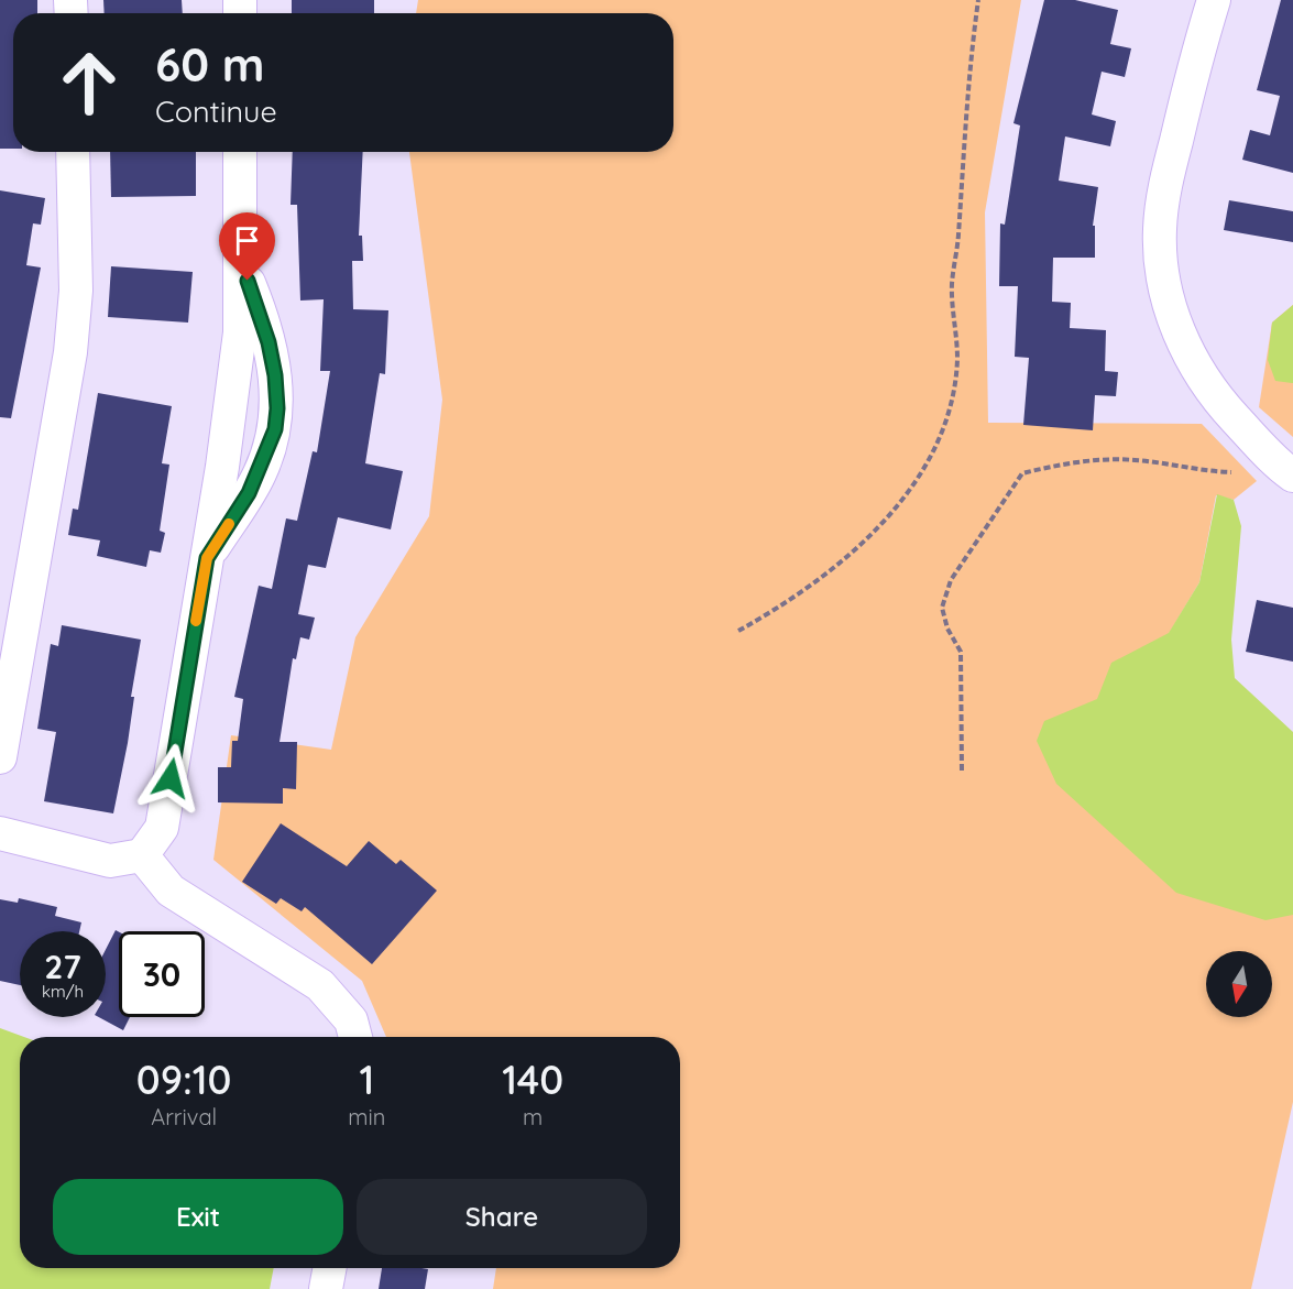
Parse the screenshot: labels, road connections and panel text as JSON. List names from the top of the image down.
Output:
{
  "north": "bottom",
  "page": {
    "turn": ["60 m", "Continue"],
    "speed": "27 km/h",
    "limit": "30",
    "eta": [
      "09:10",
      "Arrival",
      "1",
      "min",
      "140",
      "m"
    ],
    "buttons": ["Exit", "Share"]
  }
}
